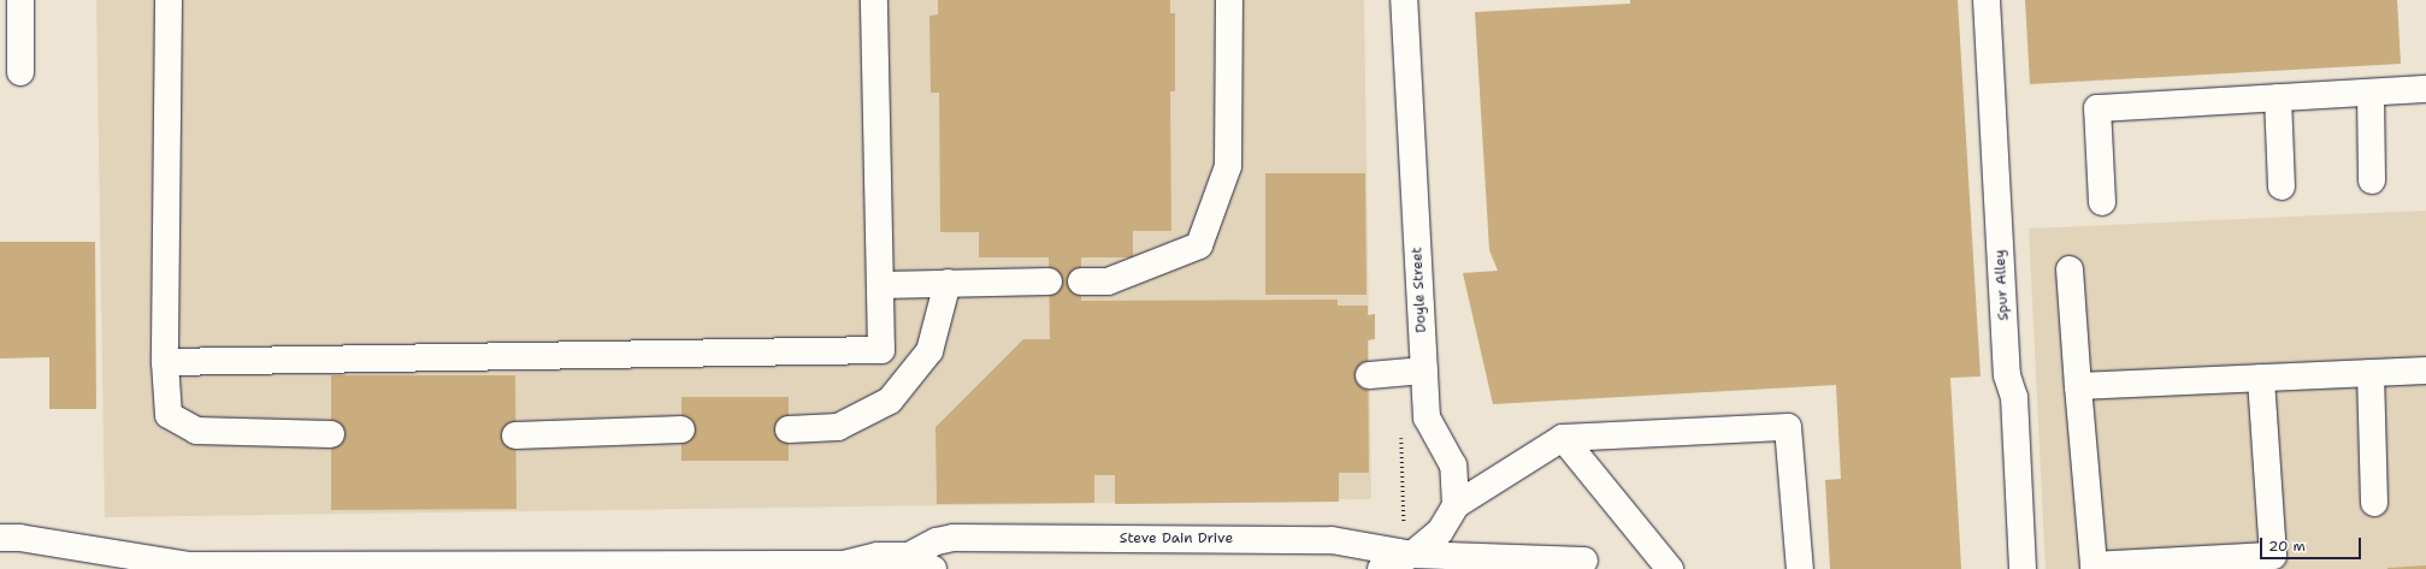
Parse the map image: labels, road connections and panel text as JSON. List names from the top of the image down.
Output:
{
  "streets": {
    "street": ["Spur Alley", "Doyle Street", "Steve Dain Drive"]
  },
  "scale_bar": "20 m"
}
